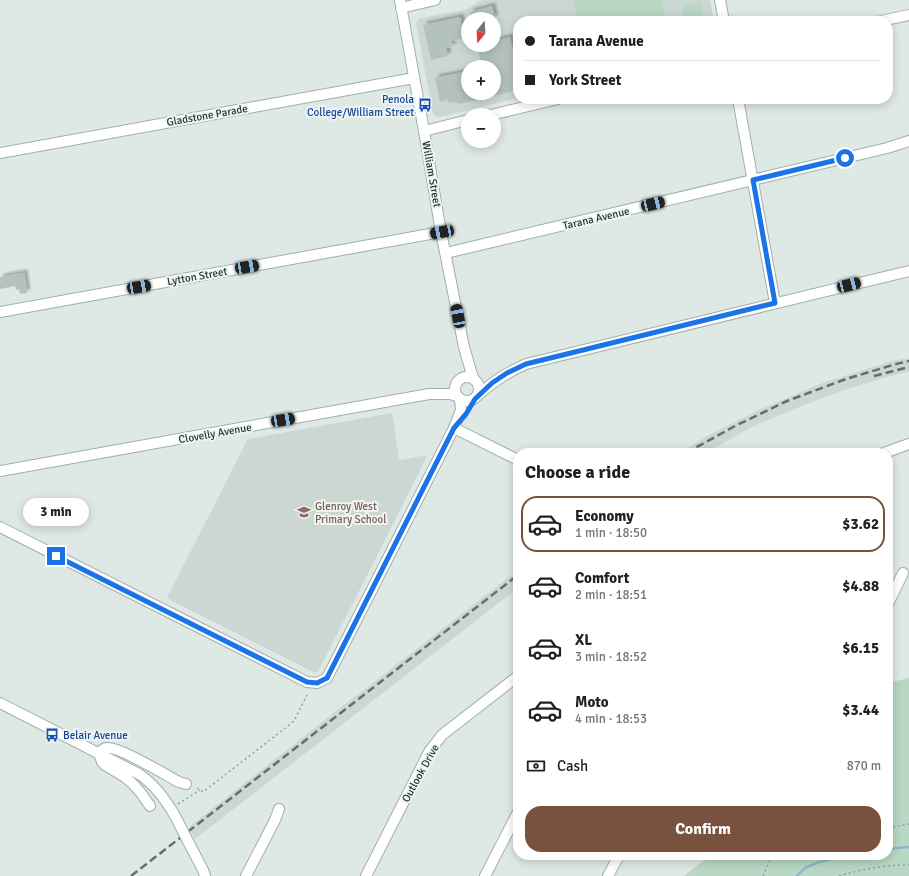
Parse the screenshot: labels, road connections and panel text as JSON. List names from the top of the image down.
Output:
{
  "streets": {
    "street": [
      "Gladstone Parade",
      "William Street",
      "Tarana Avenue",
      "Lytton Street",
      "Clovelly Avenue",
      "Outlook Drive"
    ]
  },
  "crossings": [
    ["Gladstone Parade", "William Street"],
    ["William Street", "Tarana Avenue"],
    ["William Street", "Lytton Street"],
    ["William Street", "Clovelly Avenue"]
  ],
  "places": {
    "bus stop": ["Penola College/William Street", "Belair Avenue"],
    "school or university": ["Glenroy West Primary School"]
  },
  "north": "bottom",
  "page": {
    "map_buttons": ["+", "−"],
    "banner": ["Tarana Avenue", "York Street"],
    "heading": "Choose a ride",
    "list": [
      {
        "name": "Economy",
        "note": "1 min · 18:50",
        "value": "$3.62"
      },
      {
        "name": "Comfort",
        "note": "2 min · 18:51",
        "value": "$4.88"
      },
      {
        "name": "XL",
        "note": "3 min · 18:52",
        "value": "$6.15"
      },
      {
        "name": "Moto",
        "note": "4 min · 18:53",
        "value": "$3.44"
      }
    ],
    "bubble": "3 min",
    "pay": ["Cash", "870 m"],
    "buttons": "Confirm"
  }
}
